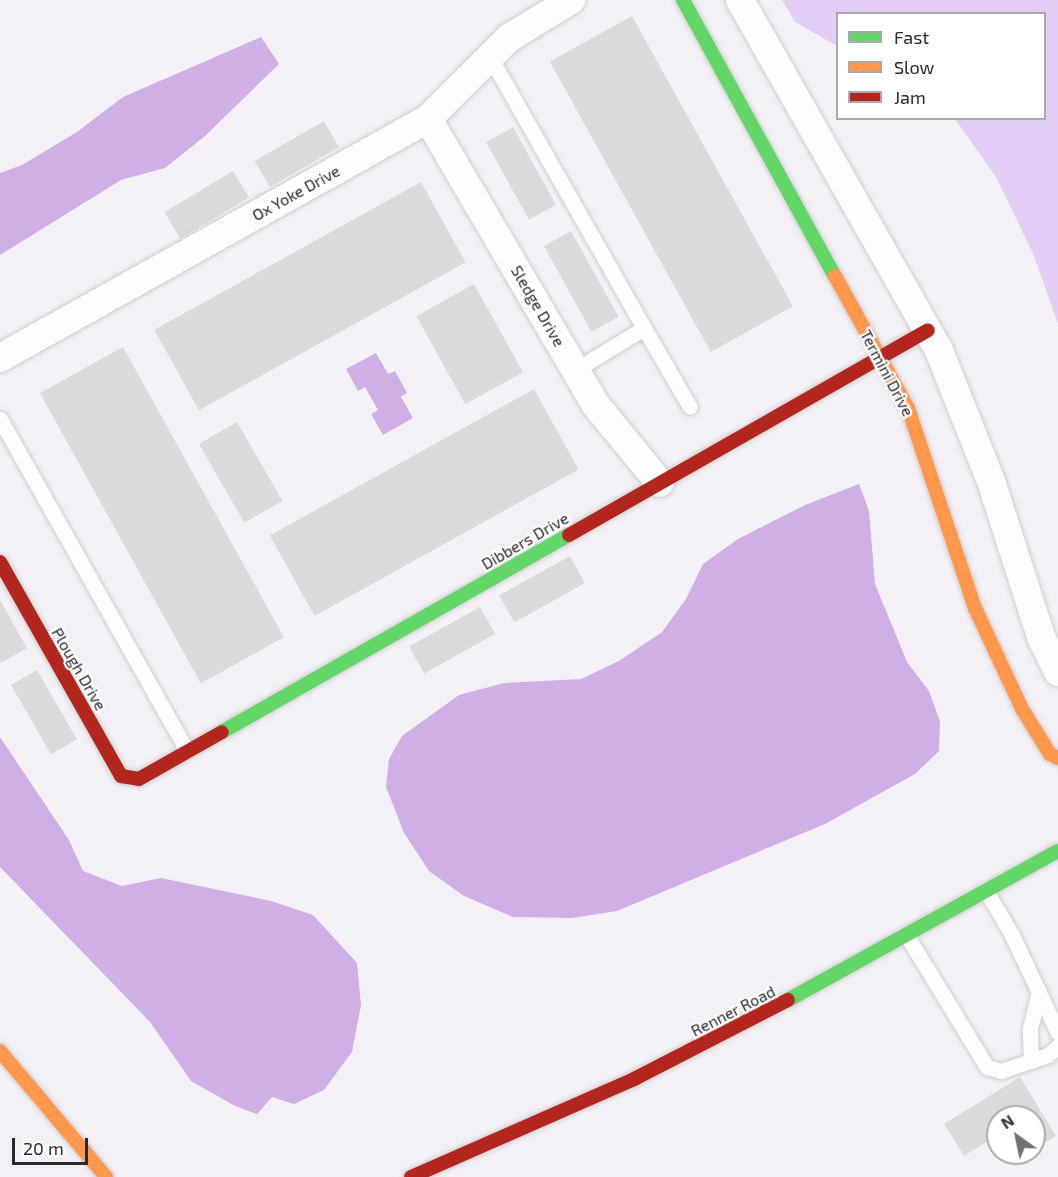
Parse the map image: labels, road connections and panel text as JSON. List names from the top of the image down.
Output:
{
  "streets": {
    "street": [
      "Ox Yoke Drive",
      "Sledge Drive",
      "Termini Drive",
      "Dibbers Drive",
      "Plough Drive",
      "Renner Road"
    ]
  },
  "crossings": [
    ["Ox Yoke Drive", "Sledge Drive"],
    ["Sledge Drive", "Dibbers Drive"],
    ["Termini Drive", "Dibbers Drive"],
    ["Dibbers Drive", "Plough Drive"]
  ],
  "legend": ["Fast", "Slow", "Jam"],
  "scale_bar": "20 m",
  "north": "top left"
}
